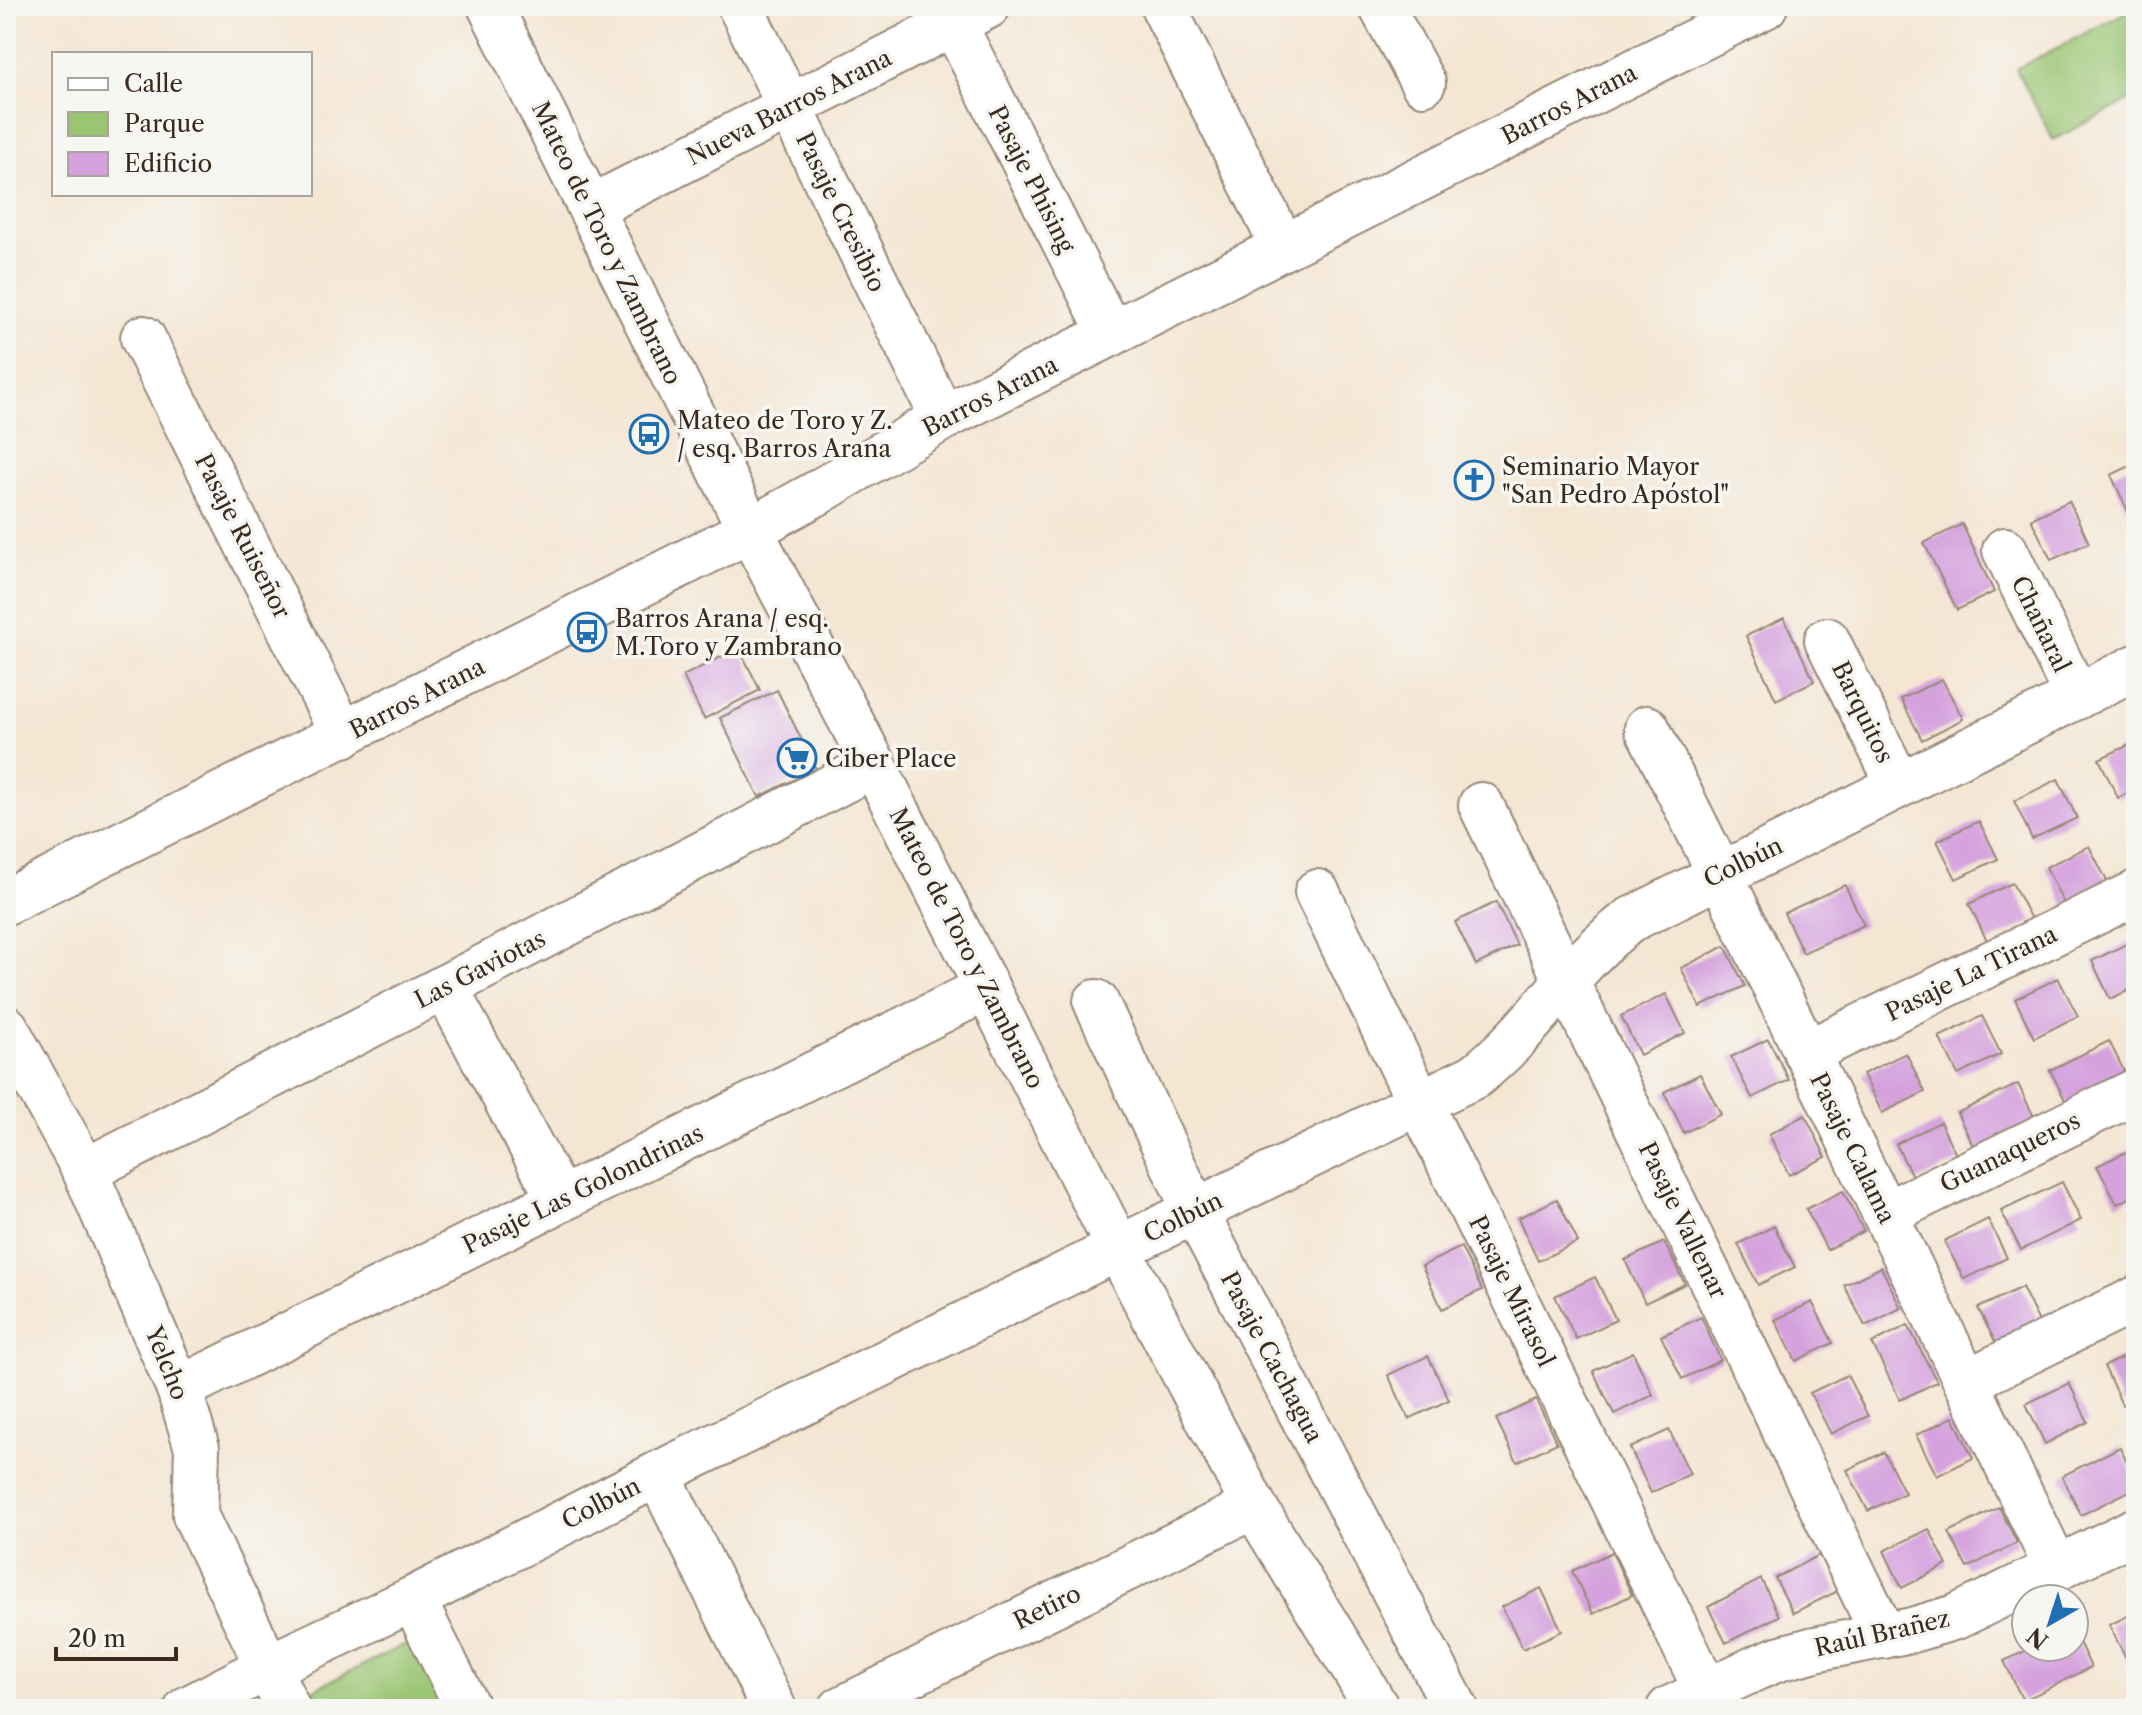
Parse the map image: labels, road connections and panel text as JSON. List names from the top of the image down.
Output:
{
  "streets": {
    "street": [
      "Barros Arana",
      "Nueva Barros Arana",
      "Pasaje Phising",
      "Pasaje Cresibio",
      "Mateo de Toro y Zambrano",
      "Pasaje Ruiseñor",
      "Chañaral",
      "Barquitos",
      "Colbún",
      "Las Gaviotas",
      "Pasaje La Tirana",
      "Pasaje Calama",
      "Guanaqueros",
      "Pasaje Las Golondrinas",
      "Pasaje Vallenar",
      "Pasaje Mirasol",
      "Pasaje Cachagua",
      "Yelcho",
      "Retiro",
      "Raúl Brañez"
    ]
  },
  "crossings": [
    ["Barros Arana", "Pasaje Phising"],
    ["Barros Arana", "Pasaje Cresibio"],
    ["Barros Arana", "Mateo de Toro y Zambrano"],
    ["Barros Arana", "Pasaje Ruiseñor"],
    ["Nueva Barros Arana", "Pasaje Phising"],
    ["Nueva Barros Arana", "Pasaje Cresibio"],
    ["Nueva Barros Arana", "Mateo de Toro y Zambrano"],
    ["Mateo de Toro y Zambrano", "Colbún"],
    ["Mateo de Toro y Zambrano", "Las Gaviotas"],
    ["Mateo de Toro y Zambrano", "Pasaje Las Golondrinas"],
    ["Mateo de Toro y Zambrano", "Retiro"],
    ["Chañaral", "Colbún"],
    ["Barquitos", "Colbún"],
    ["Colbún", "Pasaje Calama"],
    ["Colbún", "Pasaje Vallenar"],
    ["Colbún", "Pasaje Mirasol"],
    ["Colbún", "Pasaje Cachagua"],
    ["Colbún", "Yelcho"],
    ["Las Gaviotas", "Yelcho"],
    ["Pasaje La Tirana", "Pasaje Calama"],
    ["Pasaje Calama", "Guanaqueros"],
    ["Pasaje Calama", "Raúl Brañez"],
    ["Pasaje Las Golondrinas", "Yelcho"],
    ["Pasaje Vallenar", "Raúl Brañez"],
    ["Pasaje Mirasol", "Raúl Brañez"]
  ],
  "places": {
    "bus stop": ["Mateo de Toro y Z. / esq. Barros Arana", "Barros Arana / esq. M.Toro y Zambrano"],
    "church": ["Seminario Mayor \"San Pedro Apóstol\""],
    "supermarket": ["Ciber Place"]
  },
  "legend": ["Calle", "Parque", "Edificio"],
  "scale_bar": "20 m",
  "north": "bottom left"
}
